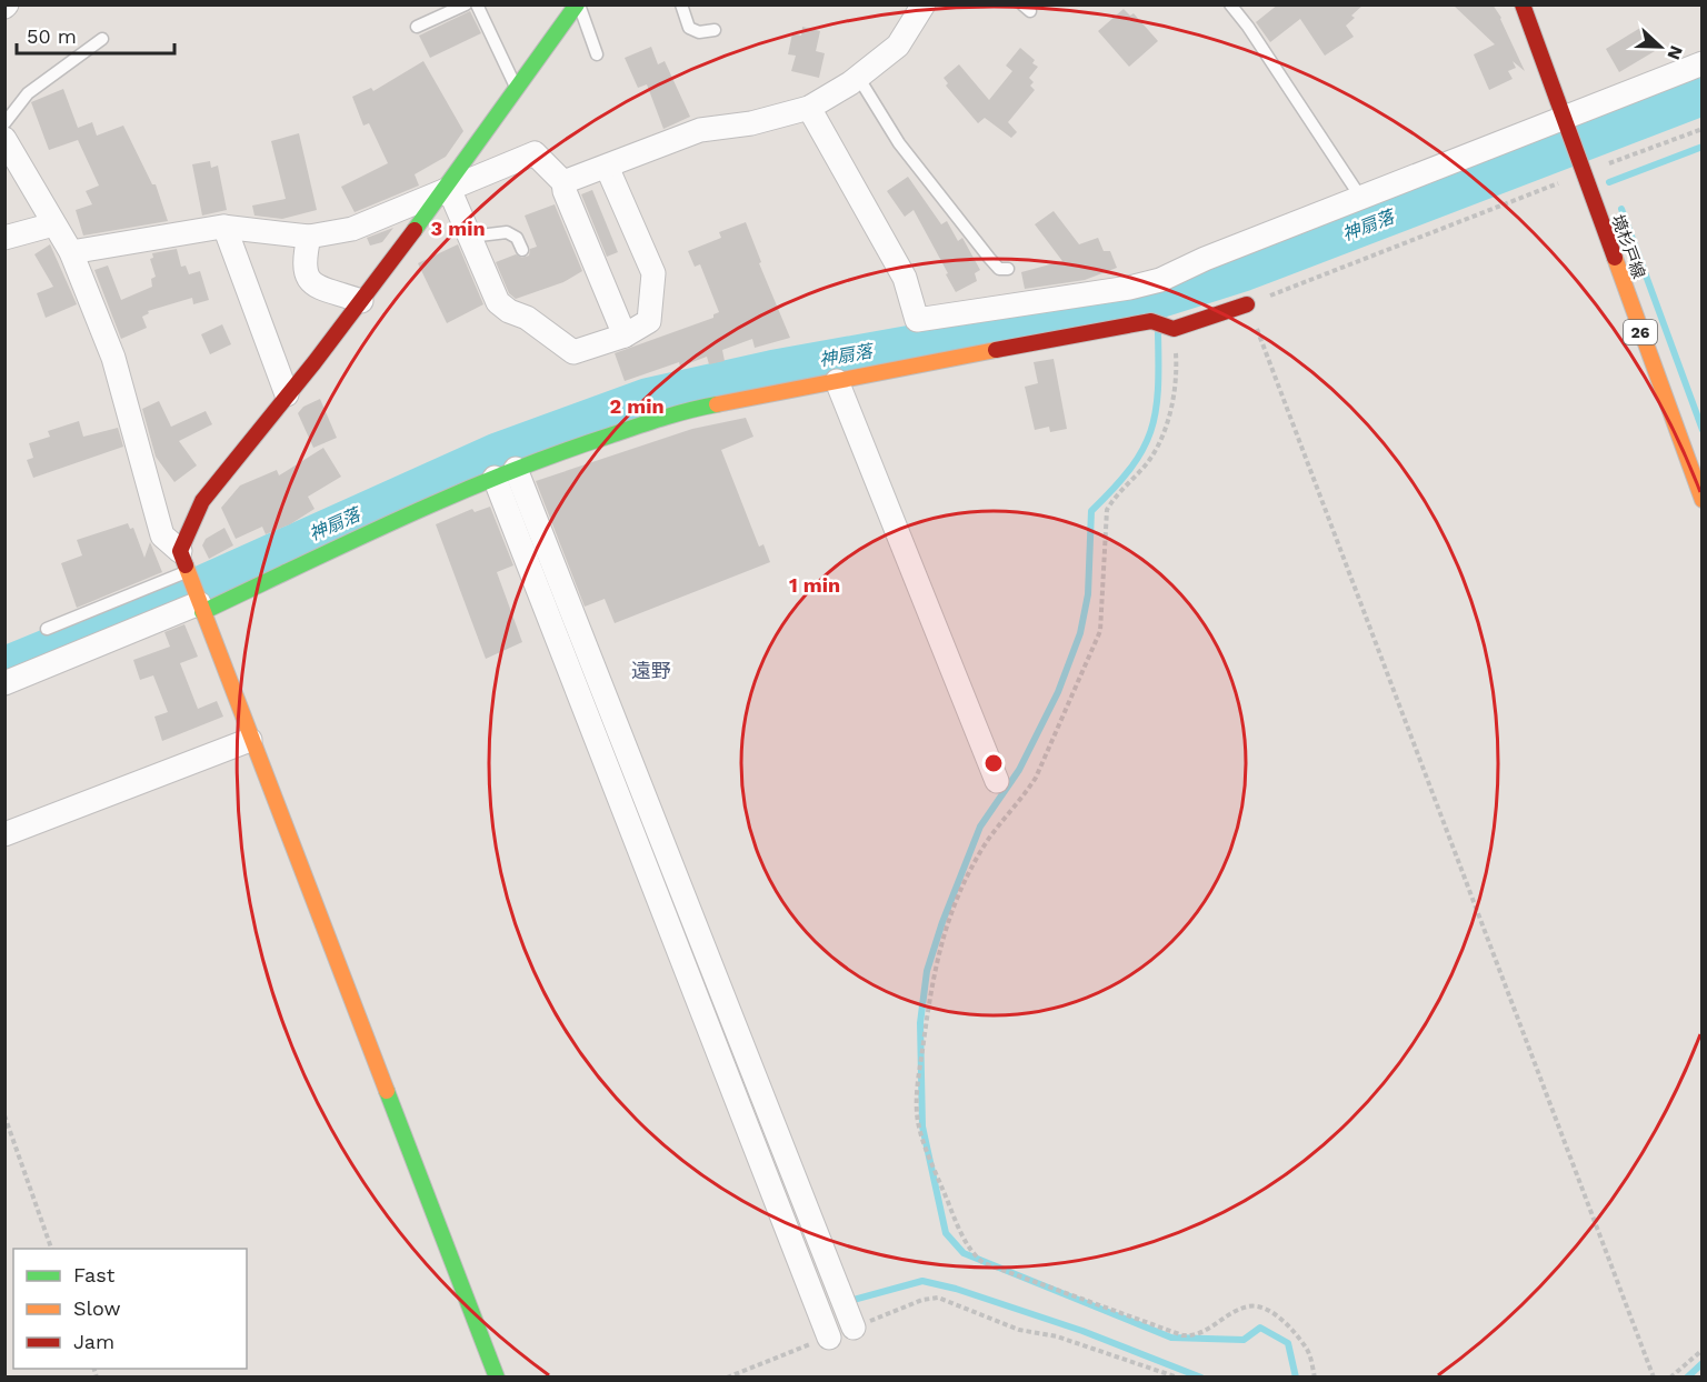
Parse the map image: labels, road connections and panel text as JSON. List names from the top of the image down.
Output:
{
  "streets": {
    "street": ["境杉戸線", "26"]
  },
  "districts": ["遠野"],
  "water": ["神扇落"],
  "legend": ["Fast", "Slow", "Jam"],
  "scale_bar": "50 m",
  "north": "right",
  "rings": ["3 min", "2 min", "1 min"]
}
